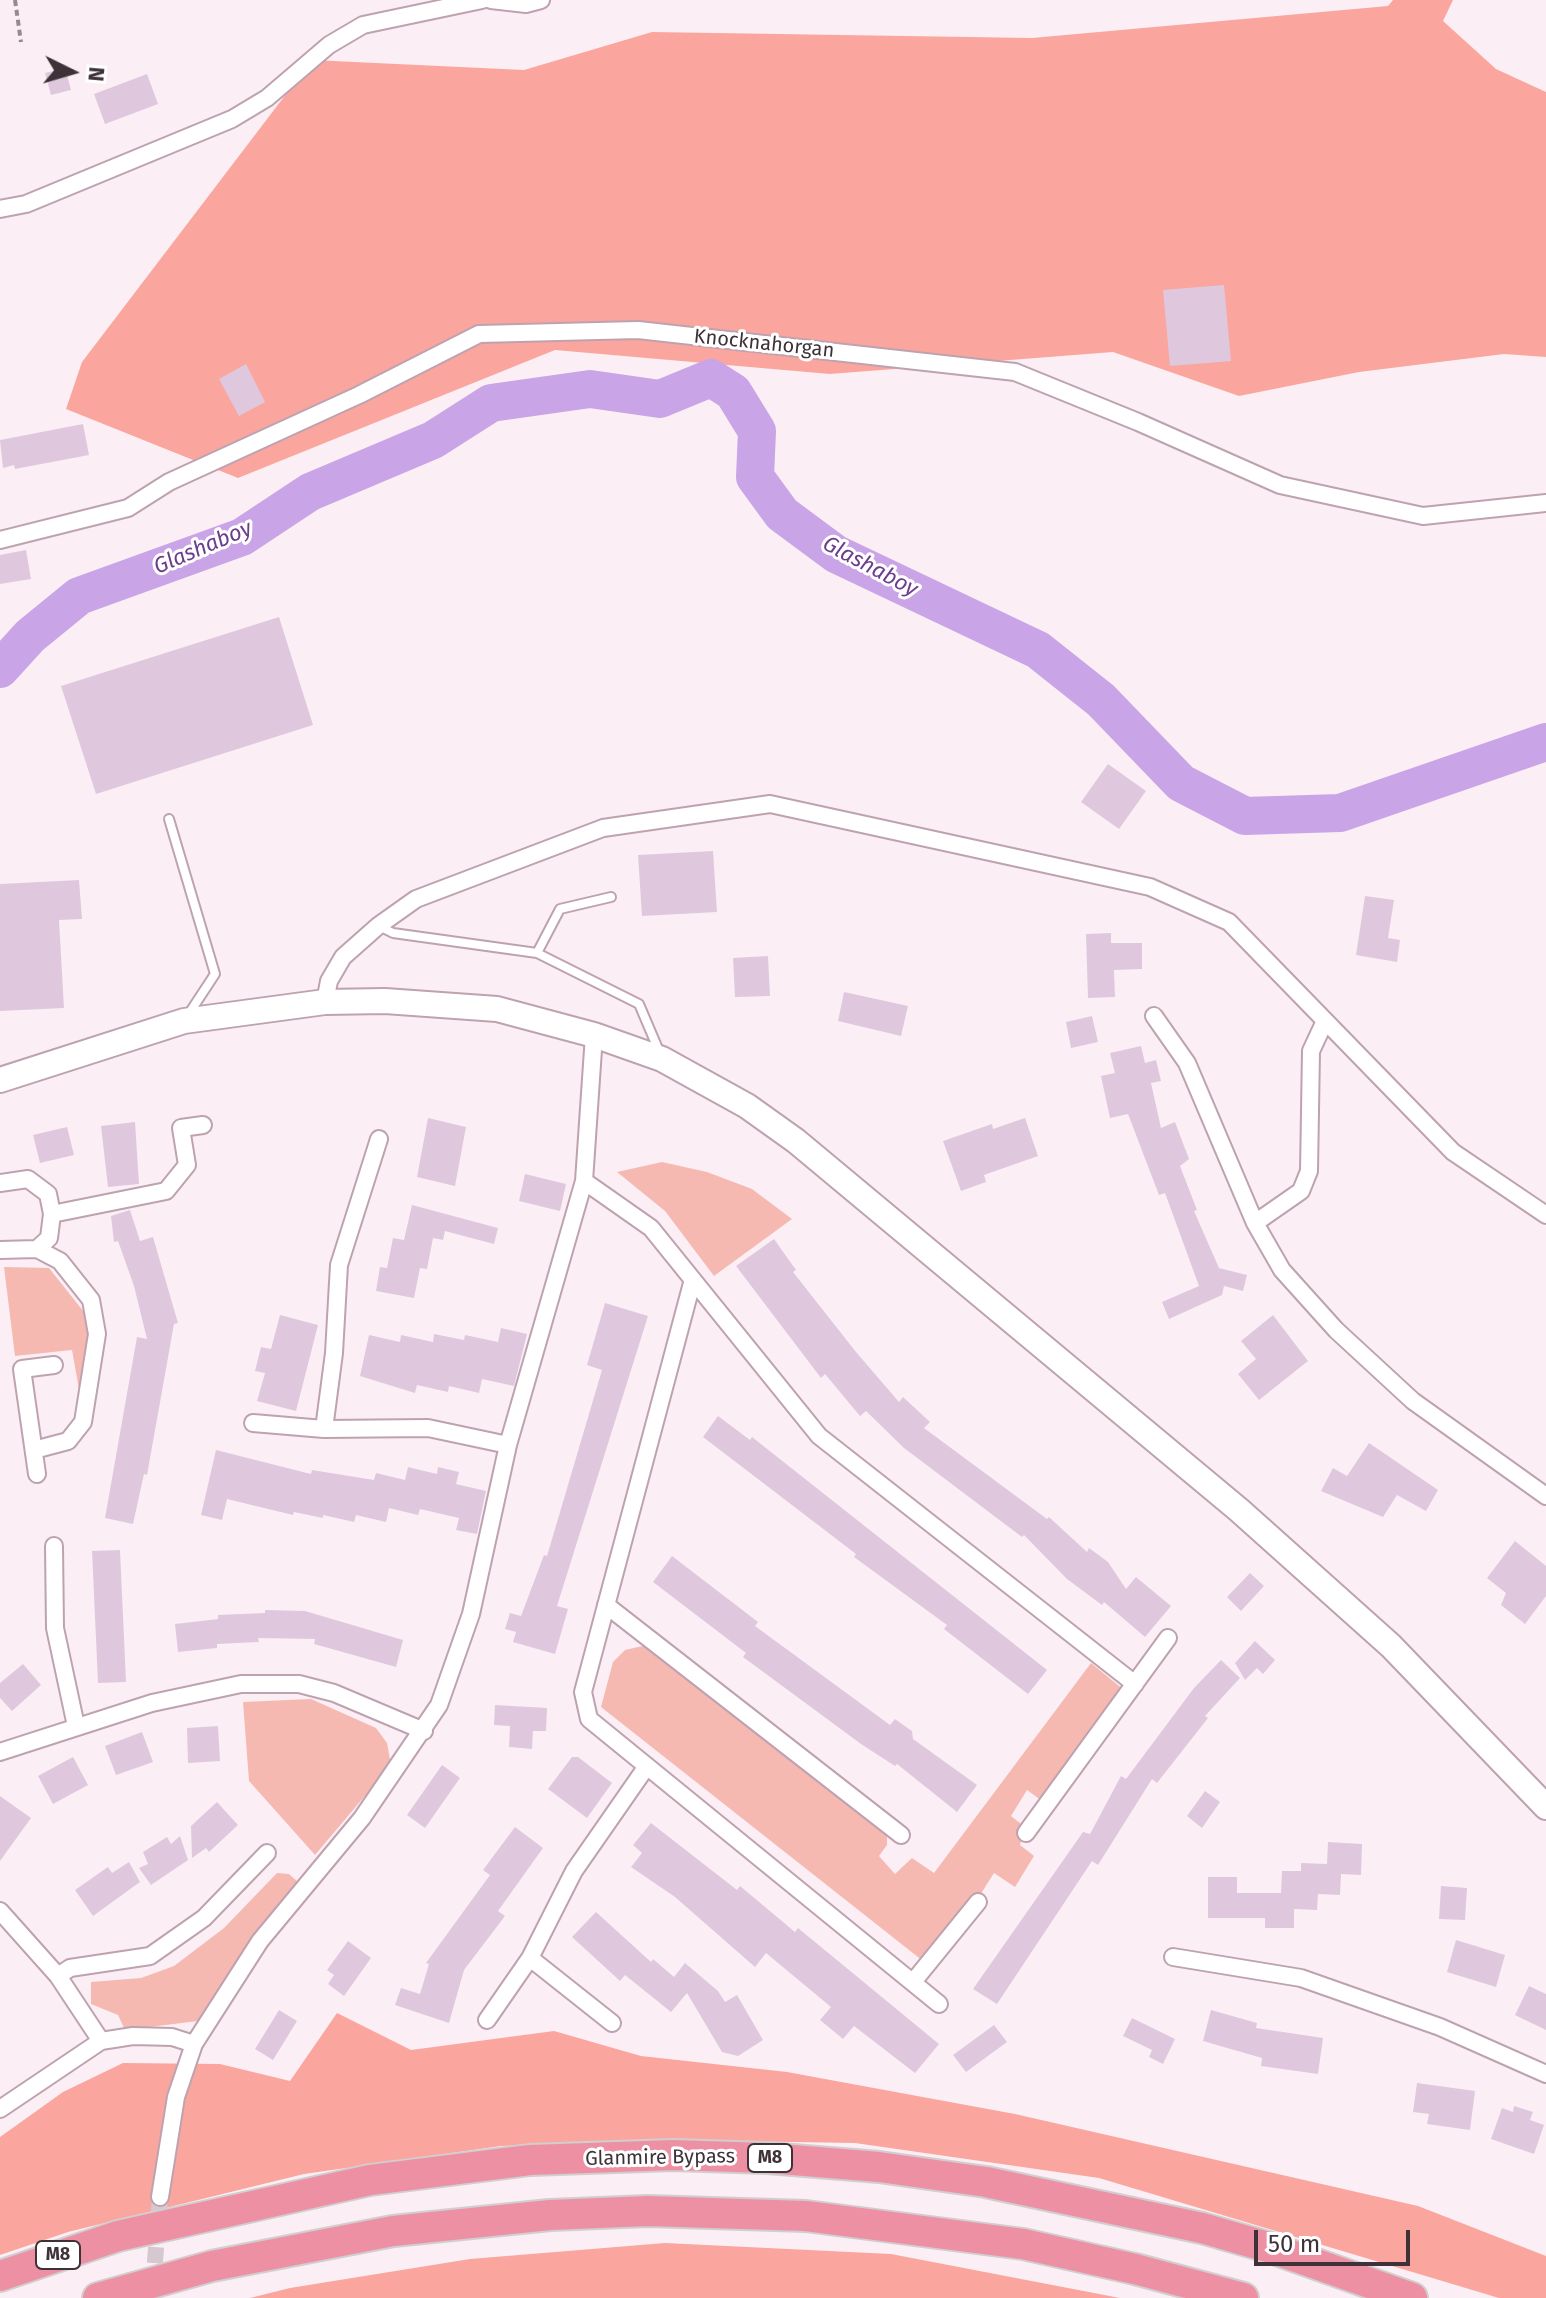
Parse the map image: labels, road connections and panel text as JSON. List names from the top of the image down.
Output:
{
  "streets": {
    "highway": ["Glanmire Bypass", "M8"],
    "street": ["Knocknahorgan"]
  },
  "water": ["Glashaboy"],
  "scale_bar": "50 m",
  "north": "right"
}
